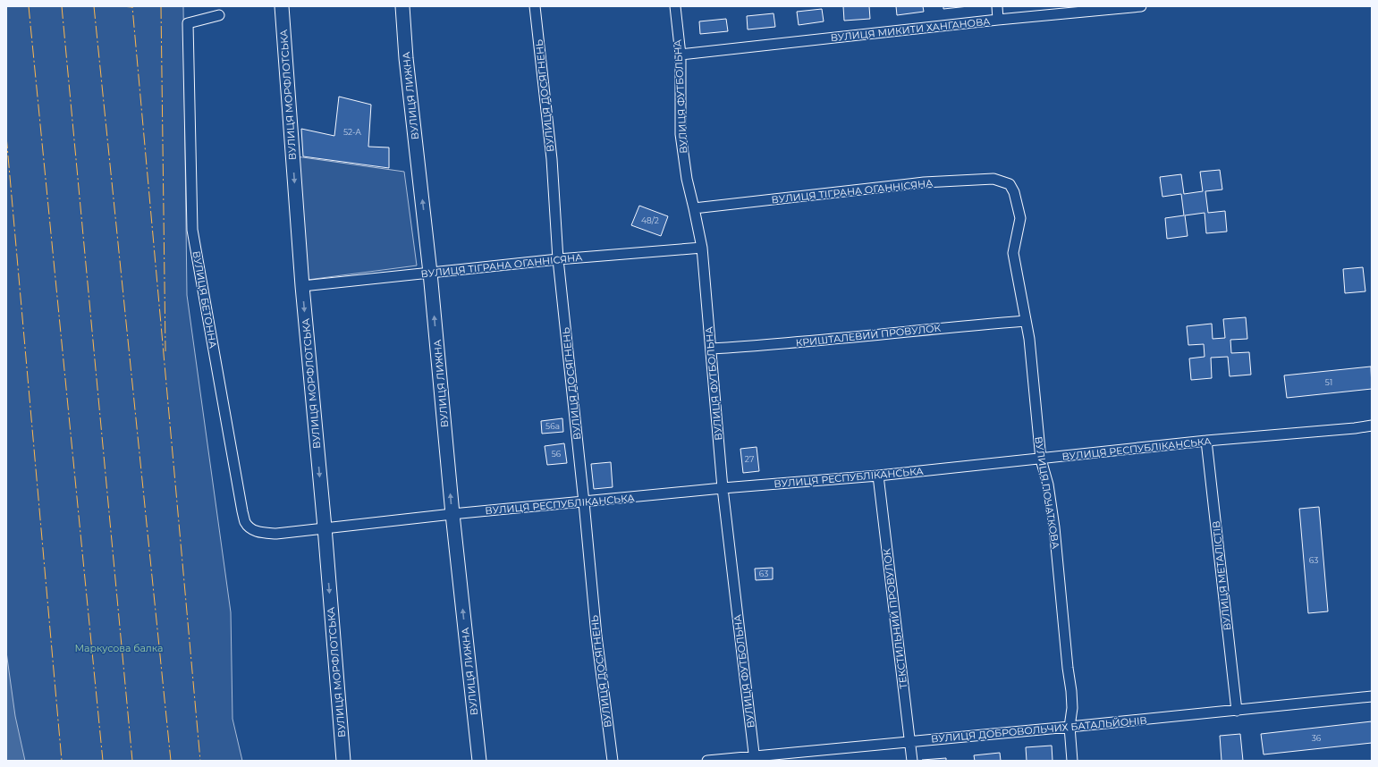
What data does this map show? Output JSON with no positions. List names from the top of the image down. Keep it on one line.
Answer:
{"streets":{"street":["ВУЛИЦЯ МИКИТИ ХАНГАНОВА","ВУЛИЦЯ МОРФЛОТСЬКА","ВУЛИЦЯ ЛИЖНА","ВУЛИЦЯ ДОСЯГНЕНЬ","ВУЛИЦЯ ФУТБОЛЬНА","ВУЛИЦЯ ТІГРАНА ОГАННІСЯНА","ВУЛИЦЯ БЕТОННА","КРИШТАЛЕВИЙ ПРОВУЛОК","ВУЛИЦЯ РЕСПУБЛІКАНСЬКА","ВУЛИЦЯ ПОЧАТКОВА","ВУЛИЦЯ МЕТАЛІСТІВ","ТЕКСТИЛЬНИЙ ПРОВУЛОК","ВУЛИЦЯ ДОБРОВОЛЬЧИХ БАТАЛЬЙОНІВ"]},"crossings":[["ВУЛИЦЯ МИКИТИ ХАНГАНОВА","ВУЛИЦЯ ФУТБОЛЬНА"],["ВУЛИЦЯ МОРФЛОТСЬКА","ВУЛИЦЯ ТІГРАНА ОГАННІСЯНА"],["ВУЛИЦЯ МОРФЛОТСЬКА","ВУЛИЦЯ БЕТОННА"],["ВУЛИЦЯ МОРФЛОТСЬКА","ВУЛИЦЯ РЕСПУБЛІКАНСЬКА"],["ВУЛИЦЯ ЛИЖНА","ВУЛИЦЯ ТІГРАНА ОГАННІСЯНА"],["ВУЛИЦЯ ЛИЖНА","ВУЛИЦЯ РЕСПУБЛІКАНСЬКА"],["ВУЛИЦЯ ДОСЯГНЕНЬ","ВУЛИЦЯ ТІГРАНА ОГАННІСЯНА"],["ВУЛИЦЯ ДОСЯГНЕНЬ","ВУЛИЦЯ РЕСПУБЛІКАНСЬКА"],["ВУЛИЦЯ ФУТБОЛЬНА","ВУЛИЦЯ ТІГРАНА ОГАННІСЯНА"],["ВУЛИЦЯ ФУТБОЛЬНА","КРИШТАЛЕВИЙ ПРОВУЛОК"],["ВУЛИЦЯ ФУТБОЛЬНА","ВУЛИЦЯ РЕСПУБЛІКАНСЬКА"],["ВУЛИЦЯ ФУТБОЛЬНА","ВУЛИЦЯ ДОБРОВОЛЬЧИХ БАТАЛЬЙОНІВ"],["ВУЛИЦЯ ТІГРАНА ОГАННІСЯНА","ВУЛИЦЯ ПОЧАТКОВА"],["ВУЛИЦЯ БЕТОННА","ВУЛИЦЯ РЕСПУБЛІКАНСЬКА"],["КРИШТАЛЕВИЙ ПРОВУЛОК","ВУЛИЦЯ ПОЧАТКОВА"],["ВУЛИЦЯ РЕСПУБЛІКАНСЬКА","ВУЛИЦЯ ПОЧАТКОВА"],["ВУЛИЦЯ РЕСПУБЛІКАНСЬКА","ВУЛИЦЯ МЕТАЛІСТІВ"],["ВУЛИЦЯ РЕСПУБЛІКАНСЬКА","ТЕКСТИЛЬНИЙ ПРОВУЛОК"],["ВУЛИЦЯ ПОЧАТКОВА","ВУЛИЦЯ ДОБРОВОЛЬЧИХ БАТАЛЬЙОНІВ"],["ВУЛИЦЯ МЕТАЛІСТІВ","ВУЛИЦЯ ДОБРОВОЛЬЧИХ БАТАЛЬЙОНІВ"],["ТЕКСТИЛЬНИЙ ПРОВУЛОК","ВУЛИЦЯ ДОБРОВОЛЬЧИХ БАТАЛЬЙОНІВ"]],"one_way":["ВУЛИЦЯ МОРФЛОТСЬКА","ВУЛИЦЯ ЛИЖНА"],"parks":["Маркусова балка"],"house_numbers":["52-А","48/2","51","56а","56","27","63","63","36"]}
